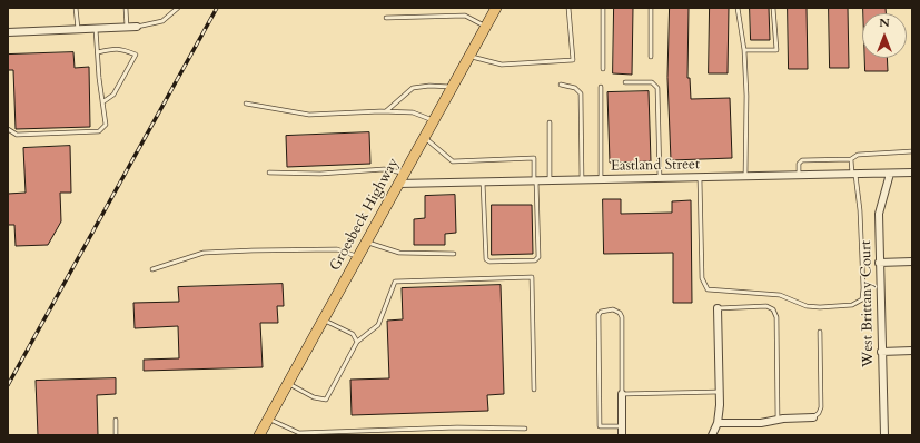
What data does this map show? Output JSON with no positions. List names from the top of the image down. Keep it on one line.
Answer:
{"streets":{"main road":["Groesbeck Highway"],"street":["Eastland Street","West Brittany Court"]},"crossings":[["Eastland Street","Groesbeck Highway"],["Eastland Street","West Brittany Court"]],"north":"top"}
